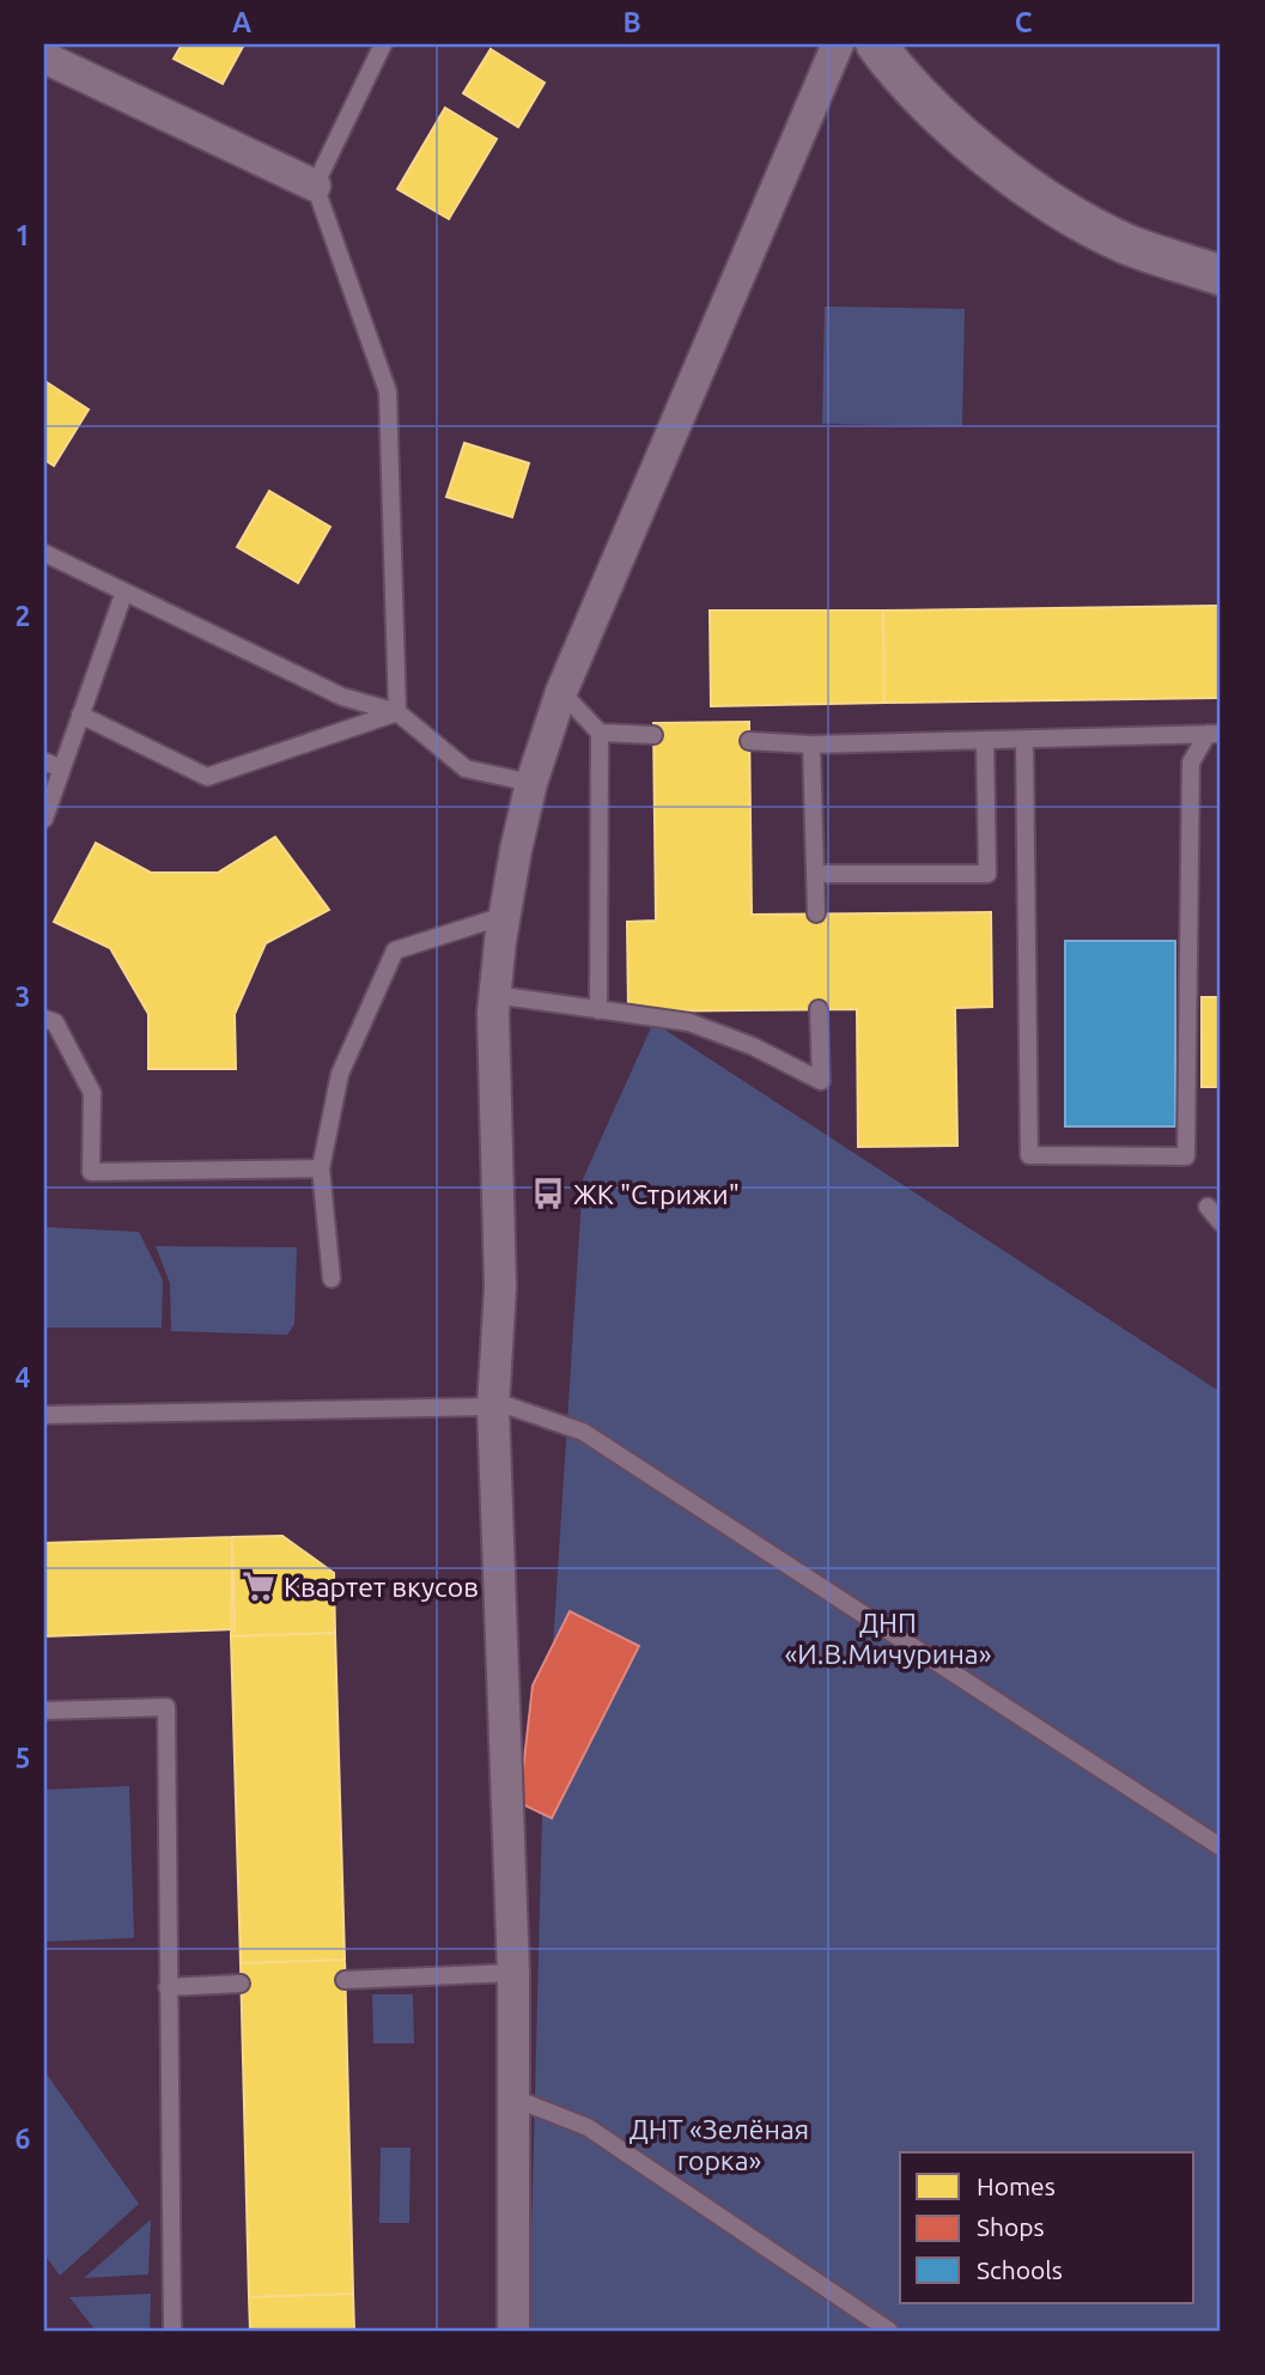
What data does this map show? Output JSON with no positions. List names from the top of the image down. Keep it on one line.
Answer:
{"parks":["ДНП «И.В.Мичурина»","ДНТ «Зелёная горка»"],"places":{"bus stop":["ЖК \"Стрижи\""],"supermarket":["Квартет вкусов"]},"legend":["Homes","Shops","Schools"],"grid":{"columns":["A","B","C"],"rows":["1","2","3","4","5","6"]}}
